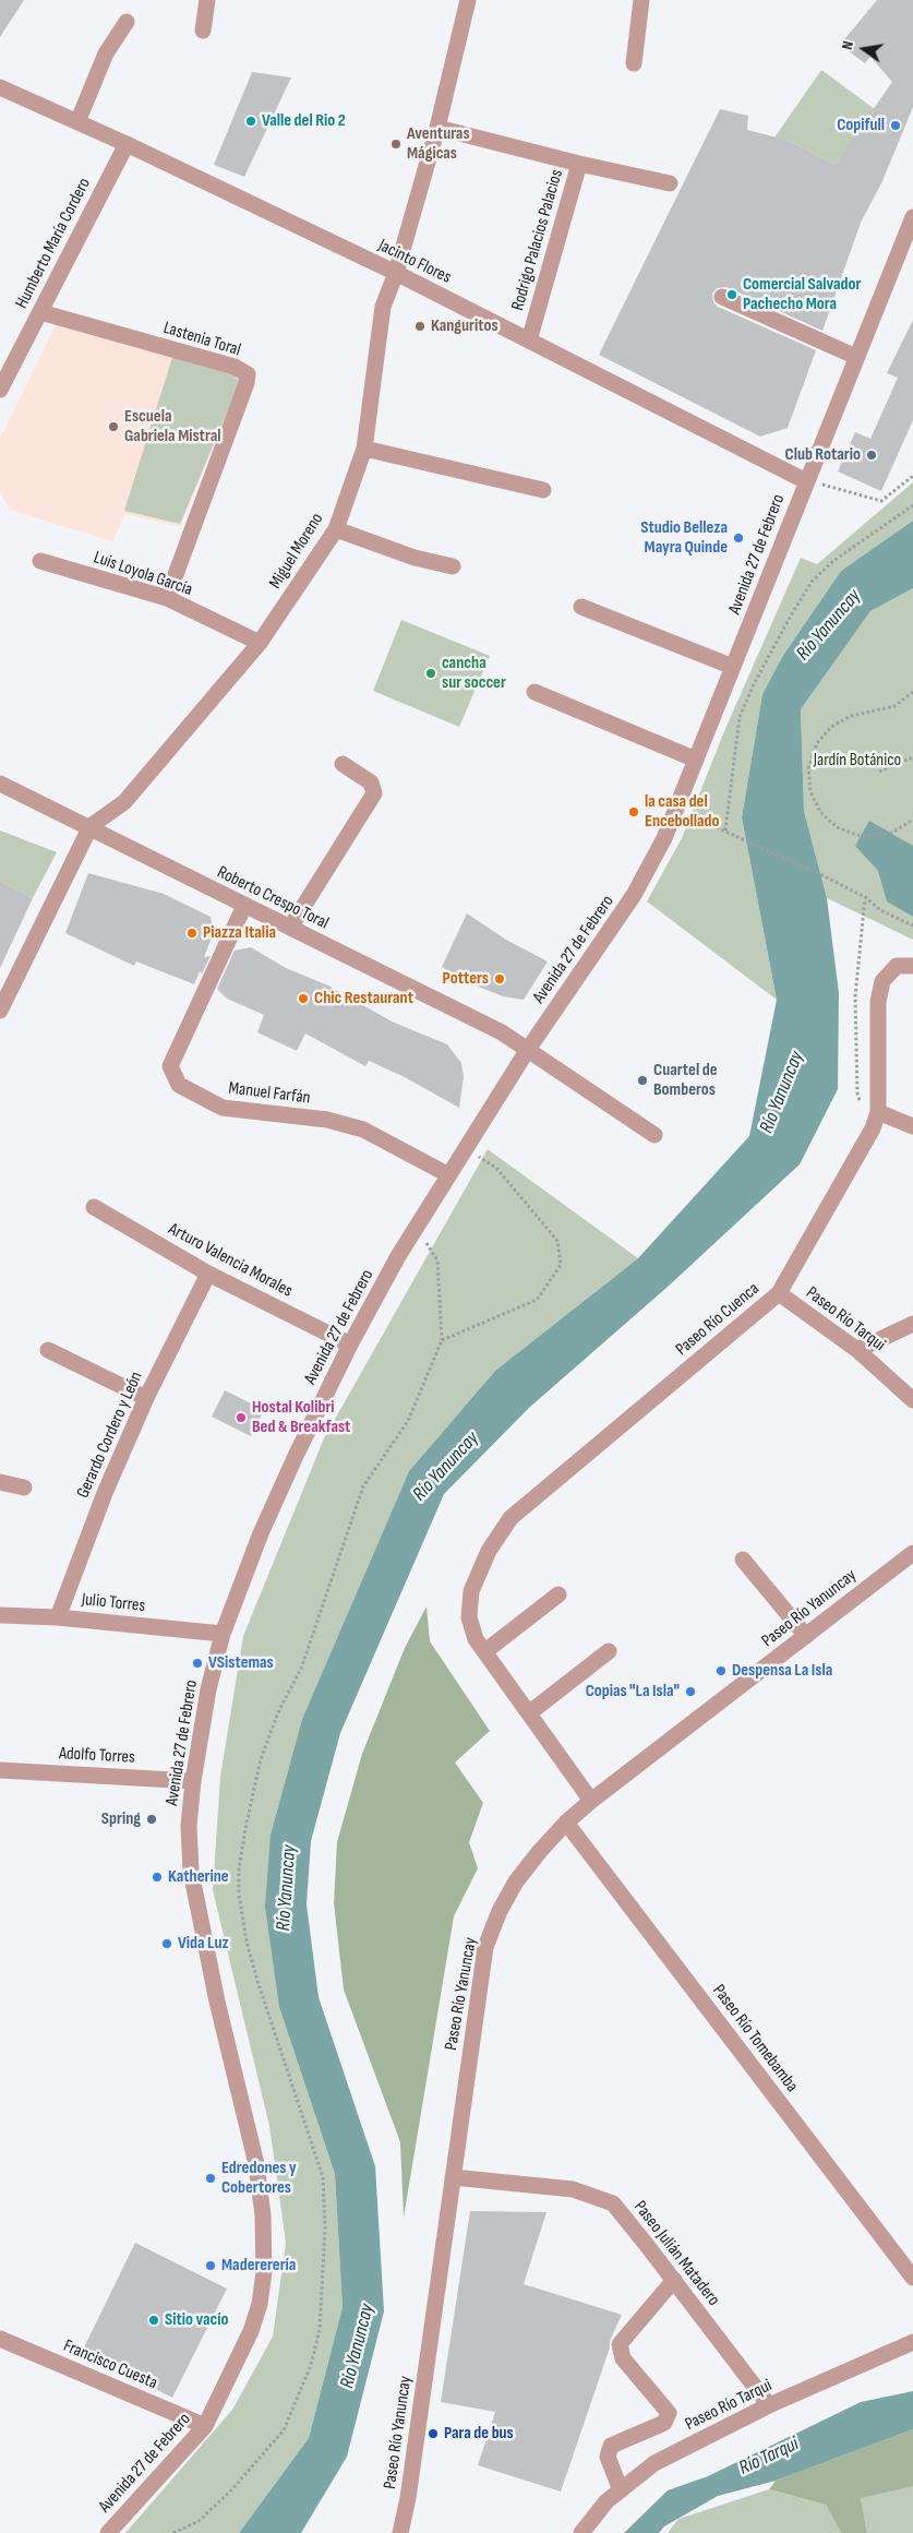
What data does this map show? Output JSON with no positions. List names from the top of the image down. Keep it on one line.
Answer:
{"streets":{"street":["Rodrigo Palacios Palacios","Humberto María Cordero","Jacinto Flores","Lastenia Toral","Miguel Moreno","Avenida 27 de Febrero","Luis Loyola García","Roberto Crespo Toral","Manuel Farfán","Arturo Valencia Morales","Paseo Río Cuenca","Paseo Río Tarqui","Gerardo Cordero y León","Julio Torres","Paseo Río Yanuncay","Adolfo Torres","Paseo Río Tomebamba","Paseo Julián Matadero","Francisco Cuesta"]},"crossings":[["Rodrigo Palacios Palacios","Jacinto Flores"],["Rodrigo Palacios Palacios","Miguel Moreno"],["Humberto María Cordero","Jacinto Flores"],["Humberto María Cordero","Lastenia Toral"],["Jacinto Flores","Miguel Moreno"],["Jacinto Flores","Avenida 27 de Febrero"],["Lastenia Toral","Luis Loyola García"],["Miguel Moreno","Luis Loyola García"],["Miguel Moreno","Roberto Crespo Toral"],["Avenida 27 de Febrero","Roberto Crespo Toral"],["Avenida 27 de Febrero","Manuel Farfán"],["Avenida 27 de Febrero","Arturo Valencia Morales"],["Avenida 27 de Febrero","Julio Torres"],["Avenida 27 de Febrero","Adolfo Torres"],["Avenida 27 de Febrero","Francisco Cuesta"],["Roberto Crespo Toral","Manuel Farfán"],["Arturo Valencia Morales","Gerardo Cordero y León"],["Paseo Río Cuenca","Paseo Río Tarqui"],["Paseo Río Tarqui","Paseo Julián Matadero"],["Gerardo Cordero y León","Julio Torres"],["Paseo Río Yanuncay","Paseo Río Tomebamba"],["Paseo Río Yanuncay","Paseo Julián Matadero"]],"water":["Río Yanuncay","Río Tarqui"],"parks":["Jardín Botánico"],"places":["Valle del Rio 2","Copifull","Aventuras Mágicas","Comercial Salvador Pachecho Mora","Kanguritos","Escuela Gabriela Mistral","Club Rotario","Studio Belleza Mayra Quinde","cancha sur soccer","la casa del Encebollado","Piazza Italia","Potters","Chic Restaurant","Cuartel de Bomberos","Hostal Kolibri Bed & Breakfast","VSistemas","Despensa La Isla","Copias \"La Isla\"","Spring","Katherine","Vida Luz","Edredones y Cobertores","Madererería","Sitio vacío","Para de bus"],"north":"left"}
